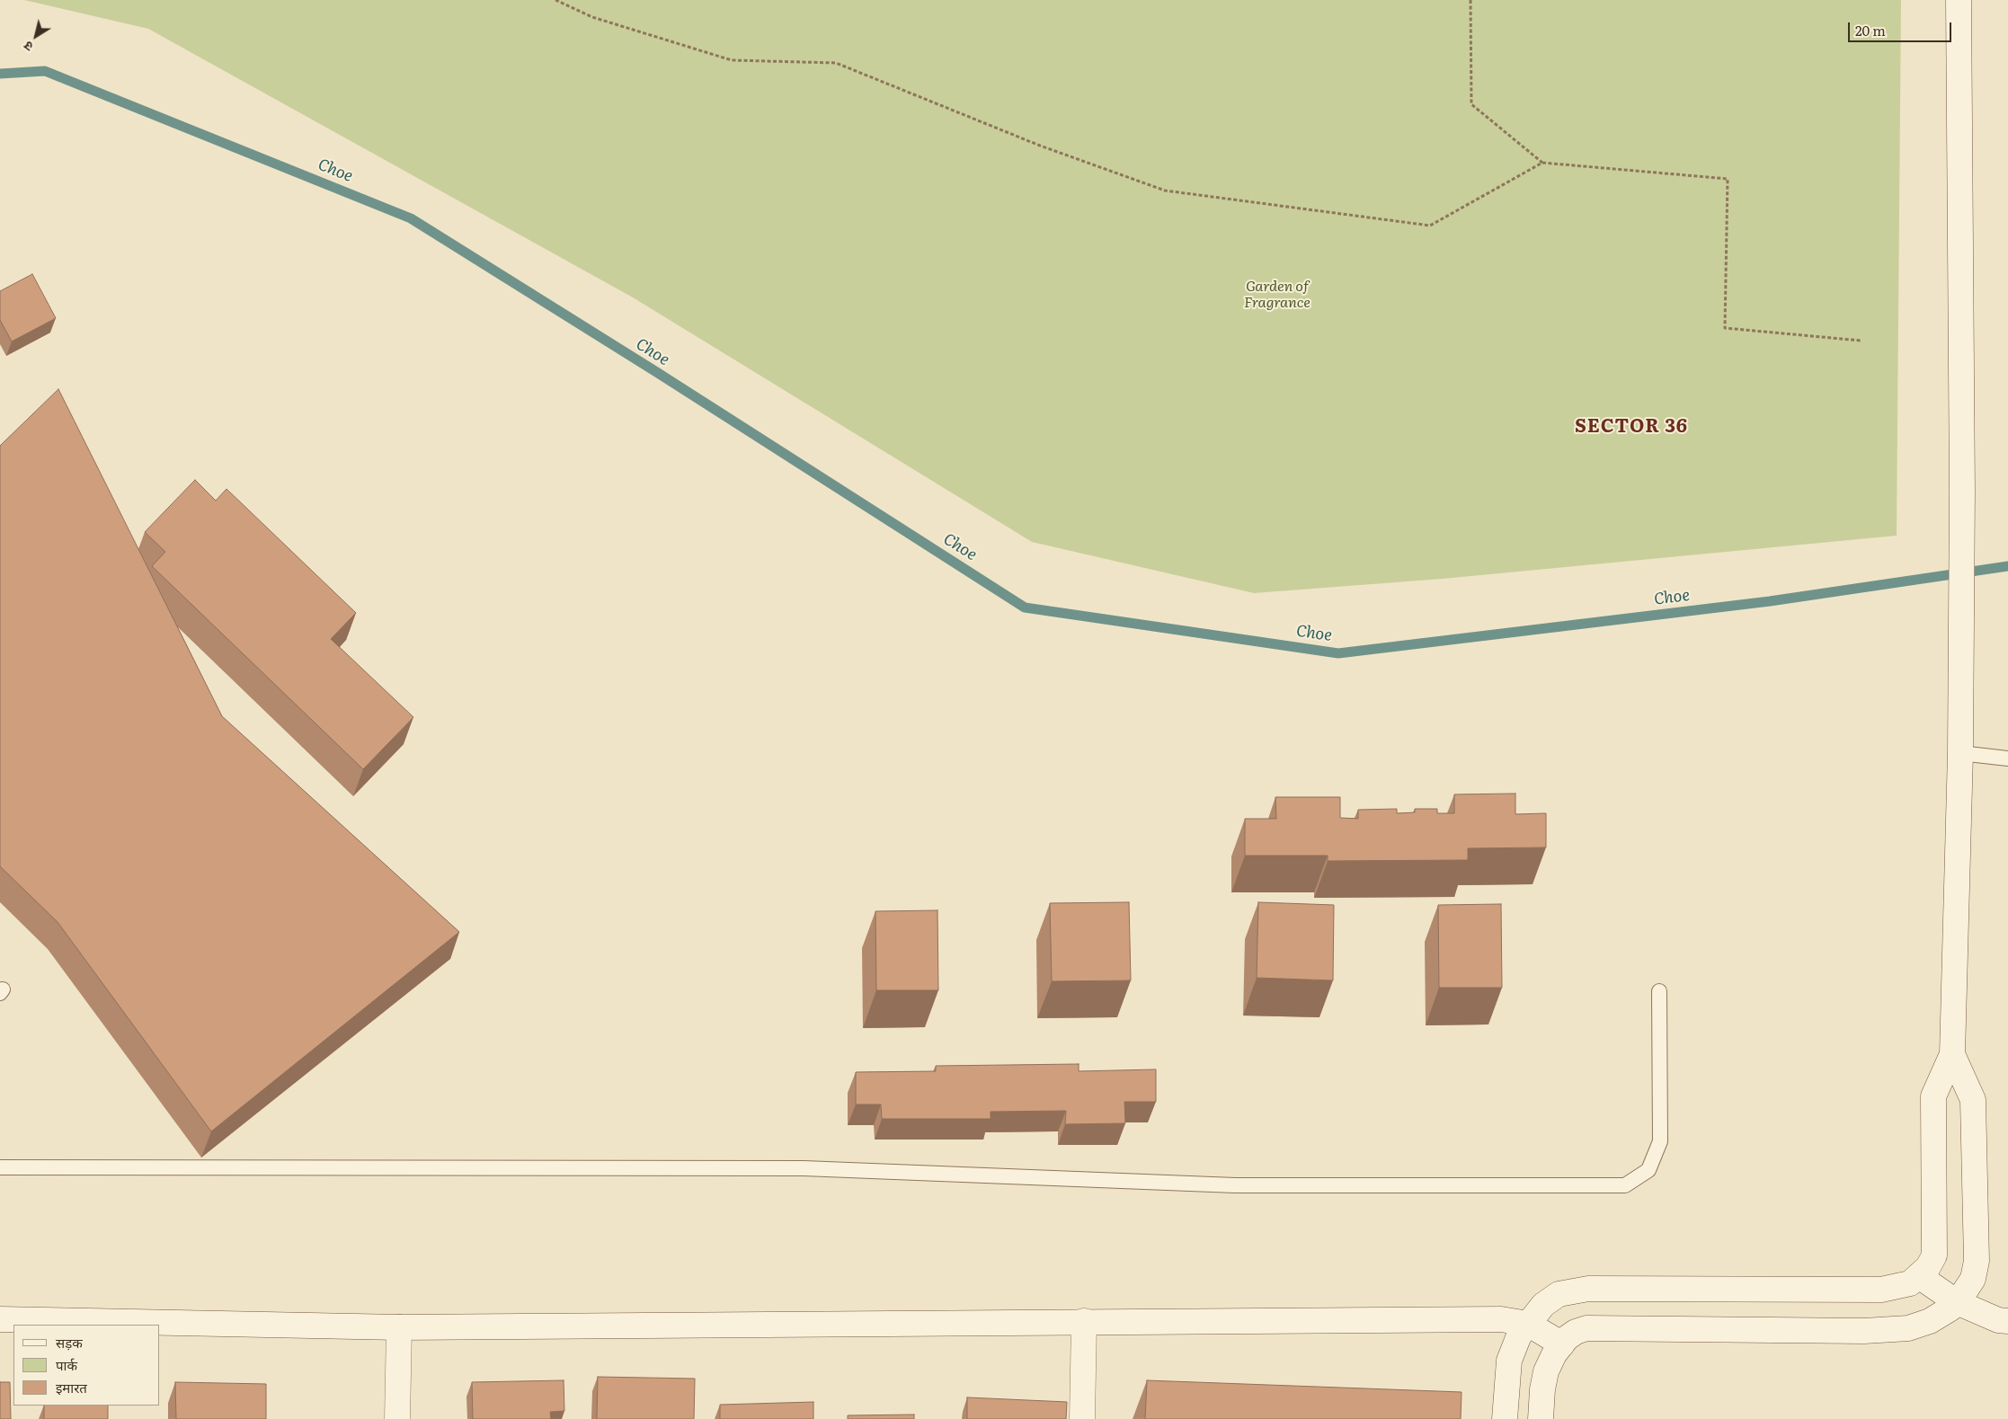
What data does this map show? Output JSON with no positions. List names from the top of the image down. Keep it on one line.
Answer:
{"districts":["SECTOR 36"],"water":["Choe"],"parks":["Garden of Fragrance"],"legend":["सड़क","पार्क","इमारत"],"scale_bar":"20 m","north":"bottom left"}
